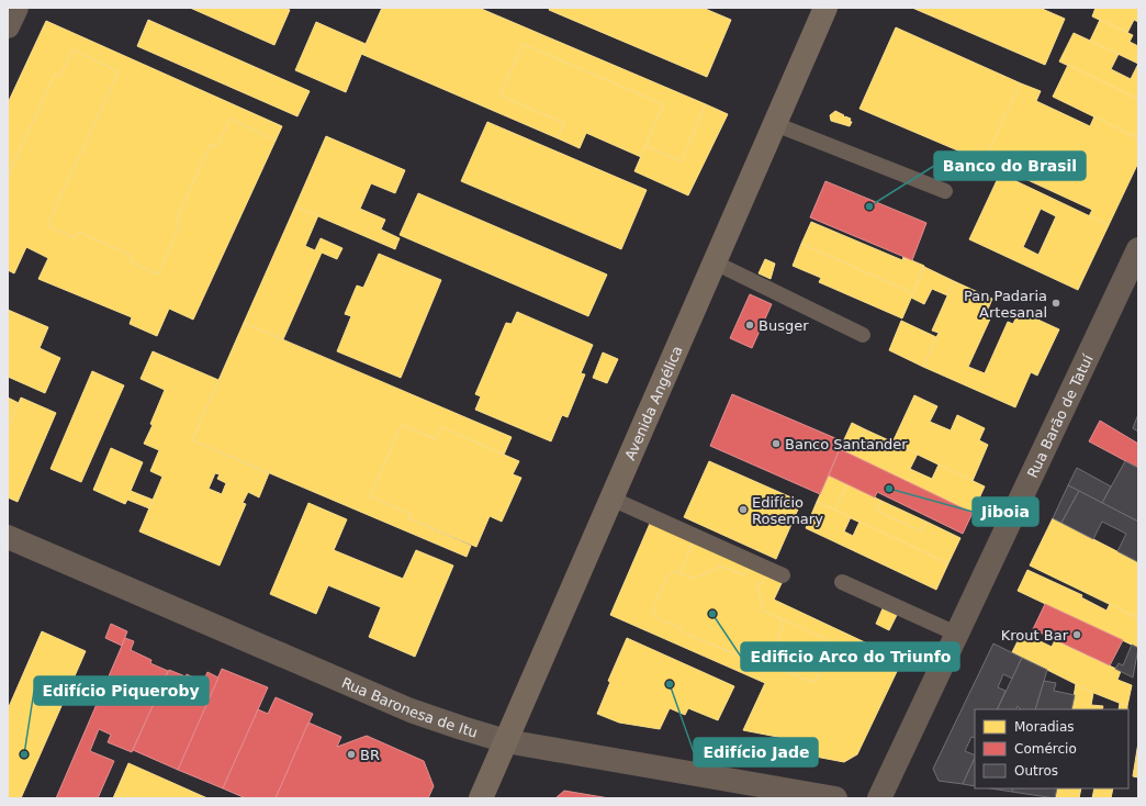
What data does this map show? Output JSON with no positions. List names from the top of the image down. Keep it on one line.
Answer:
{"streets":{"main road":["Avenida Angélica"],"street":["Rua Barão de Tatuí","Rua Baronesa de Itu"]},"crossings":[["Avenida Angélica","Rua Baronesa de Itu"]],"places":["Banco do Brasil","Pan Padaria Artesanal","Busger","Banco Santander","Jiboia","Edifício Rosemary","Edificio Arco do Triunfo","Krout Bar","Edifício Jade","Edifício Piqueroby","BR"],"legend":["Moradias","Comércio","Outros"]}
